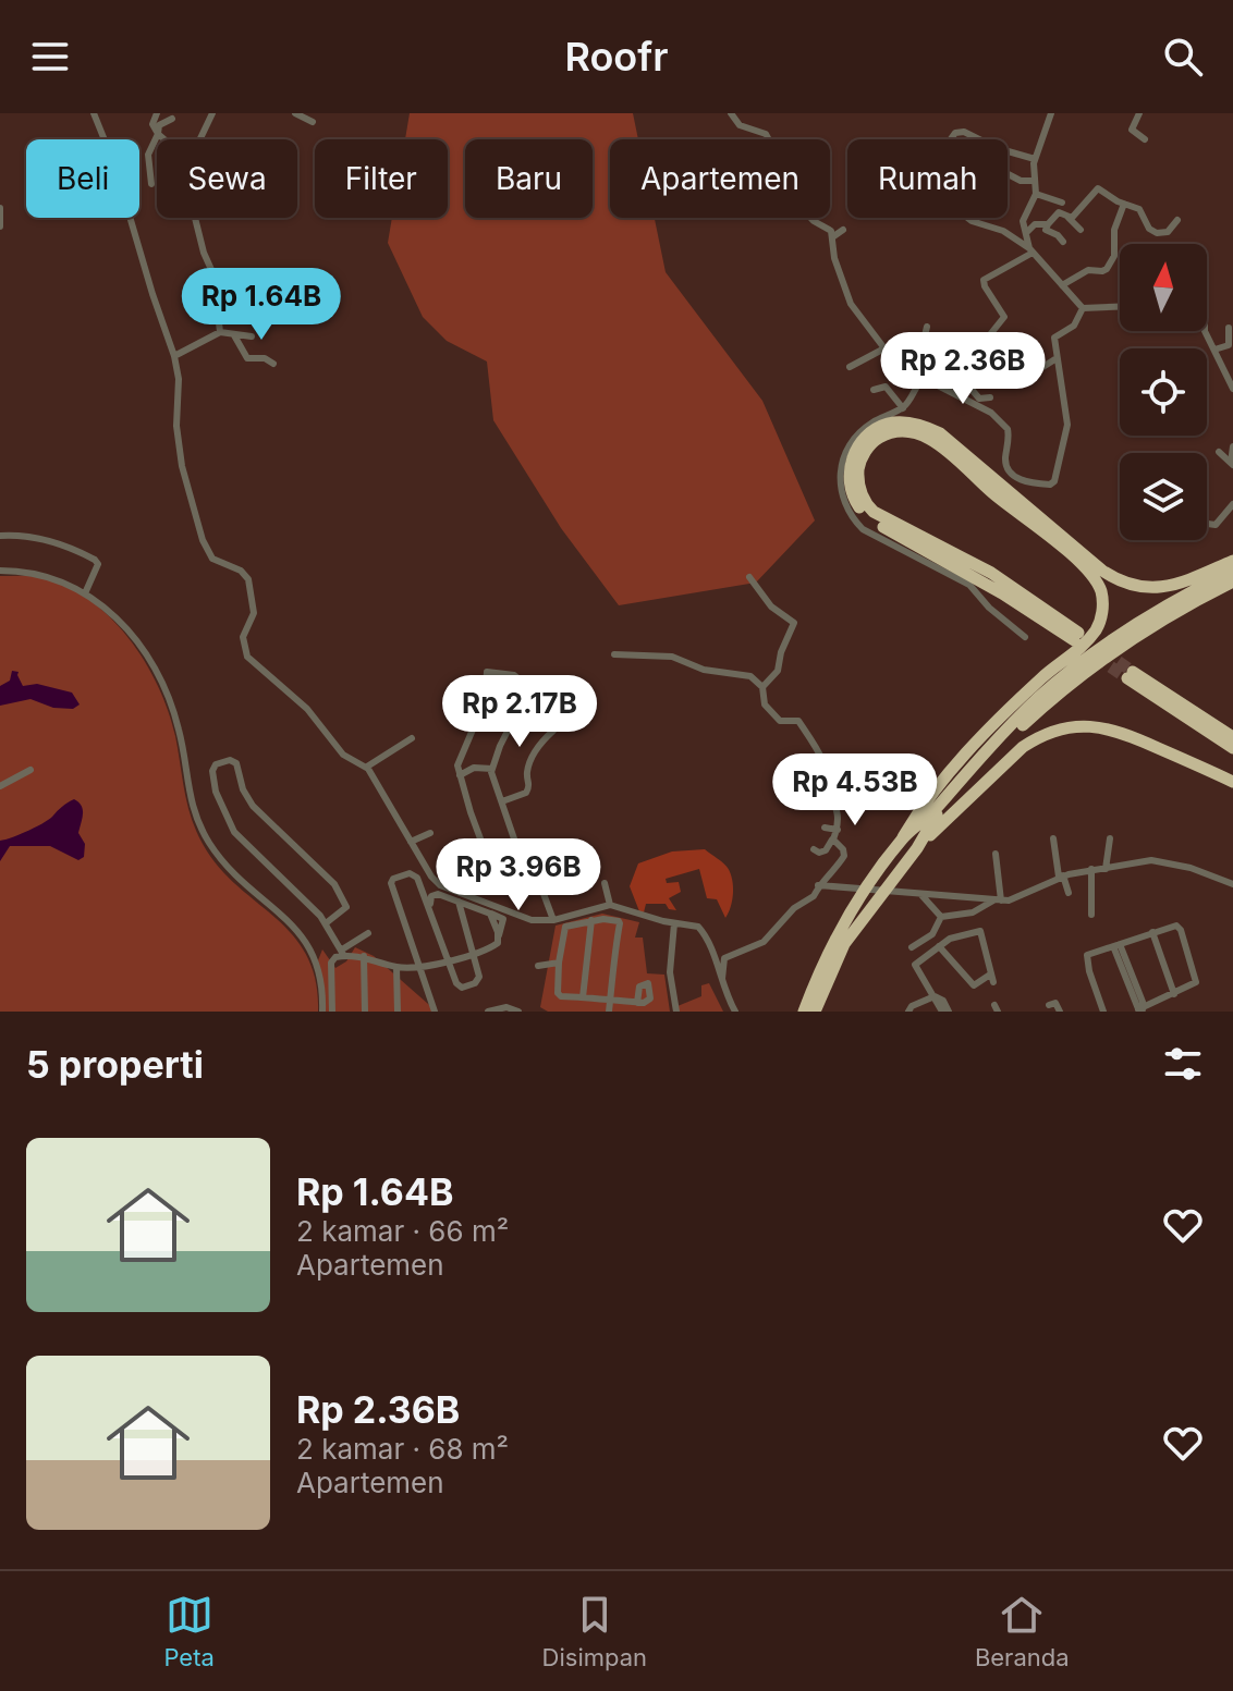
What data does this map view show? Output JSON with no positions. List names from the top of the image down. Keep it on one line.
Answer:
{"north":"top","page":{"header":"Roofr","chip":["Beli","Sewa","Filter","Baru","Apartemen","Rumah"],"price":["Rp 1.64B","Rp 2.36B","Rp 2.17B","Rp 4.53B","Rp 3.96B"],"heading":"5 properti","list":[{"name":"Rp 1.64B","note":"2 kamar · 66 m² · Apartemen"},{"name":"Rp 2.36B","note":"2 kamar · 68 m² · Apartemen"}],"tabs":["Peta","Disimpan","Beranda"]}}
